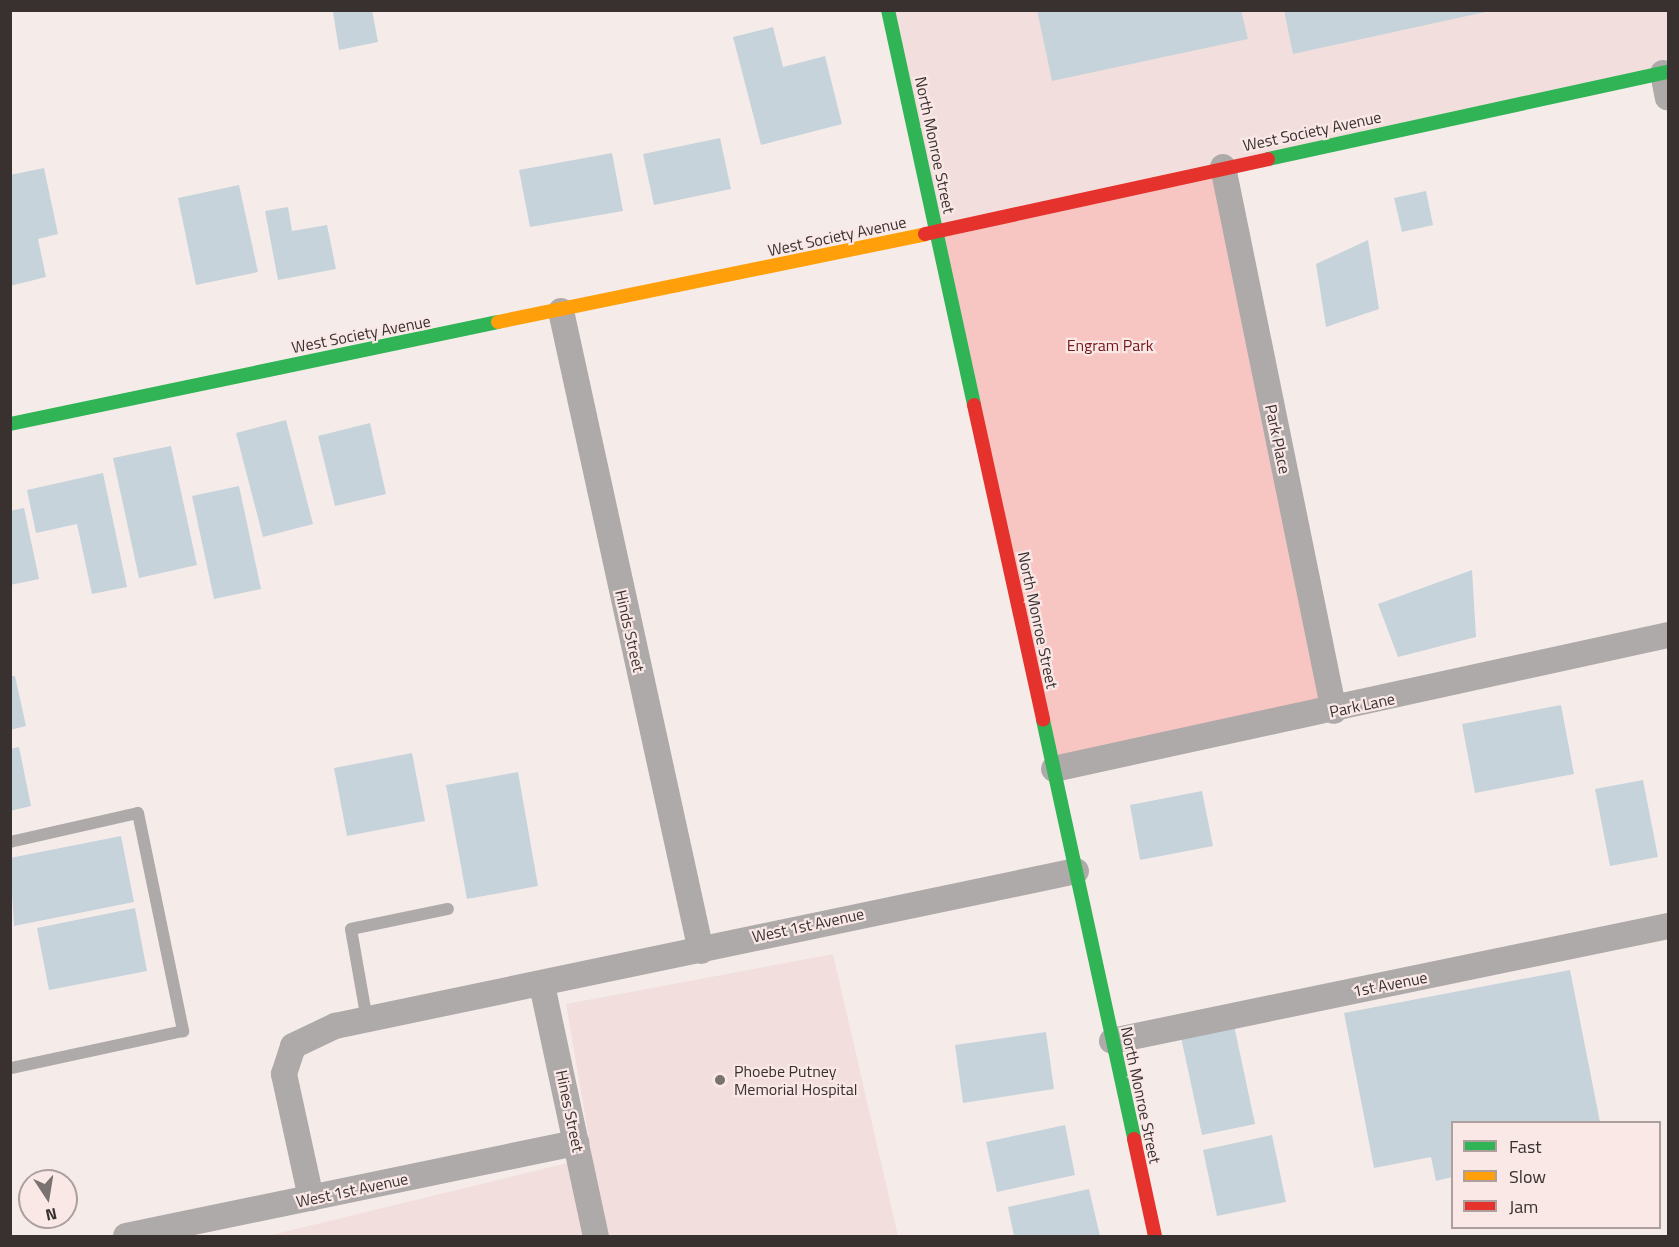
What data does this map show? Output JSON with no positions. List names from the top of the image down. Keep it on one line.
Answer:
{"streets":{"street":["West Society Avenue","North Monroe Street","Park Place","Hinds Street","Park Lane","West 1st Avenue","1st Avenue","Hines Street"]},"crossings":[["West Society Avenue","North Monroe Street"],["West Society Avenue","Park Place"],["West Society Avenue","Hinds Street"],["North Monroe Street","Park Lane"],["North Monroe Street","West 1st Avenue"],["North Monroe Street","1st Avenue"],["Park Place","Park Lane"],["Hinds Street","West 1st Avenue"],["West 1st Avenue","Hines Street"]],"parks":["Engram Park"],"places":["Phoebe Putney Memorial Hospital"],"legend":["Fast","Slow","Jam"],"north":"bottom"}
